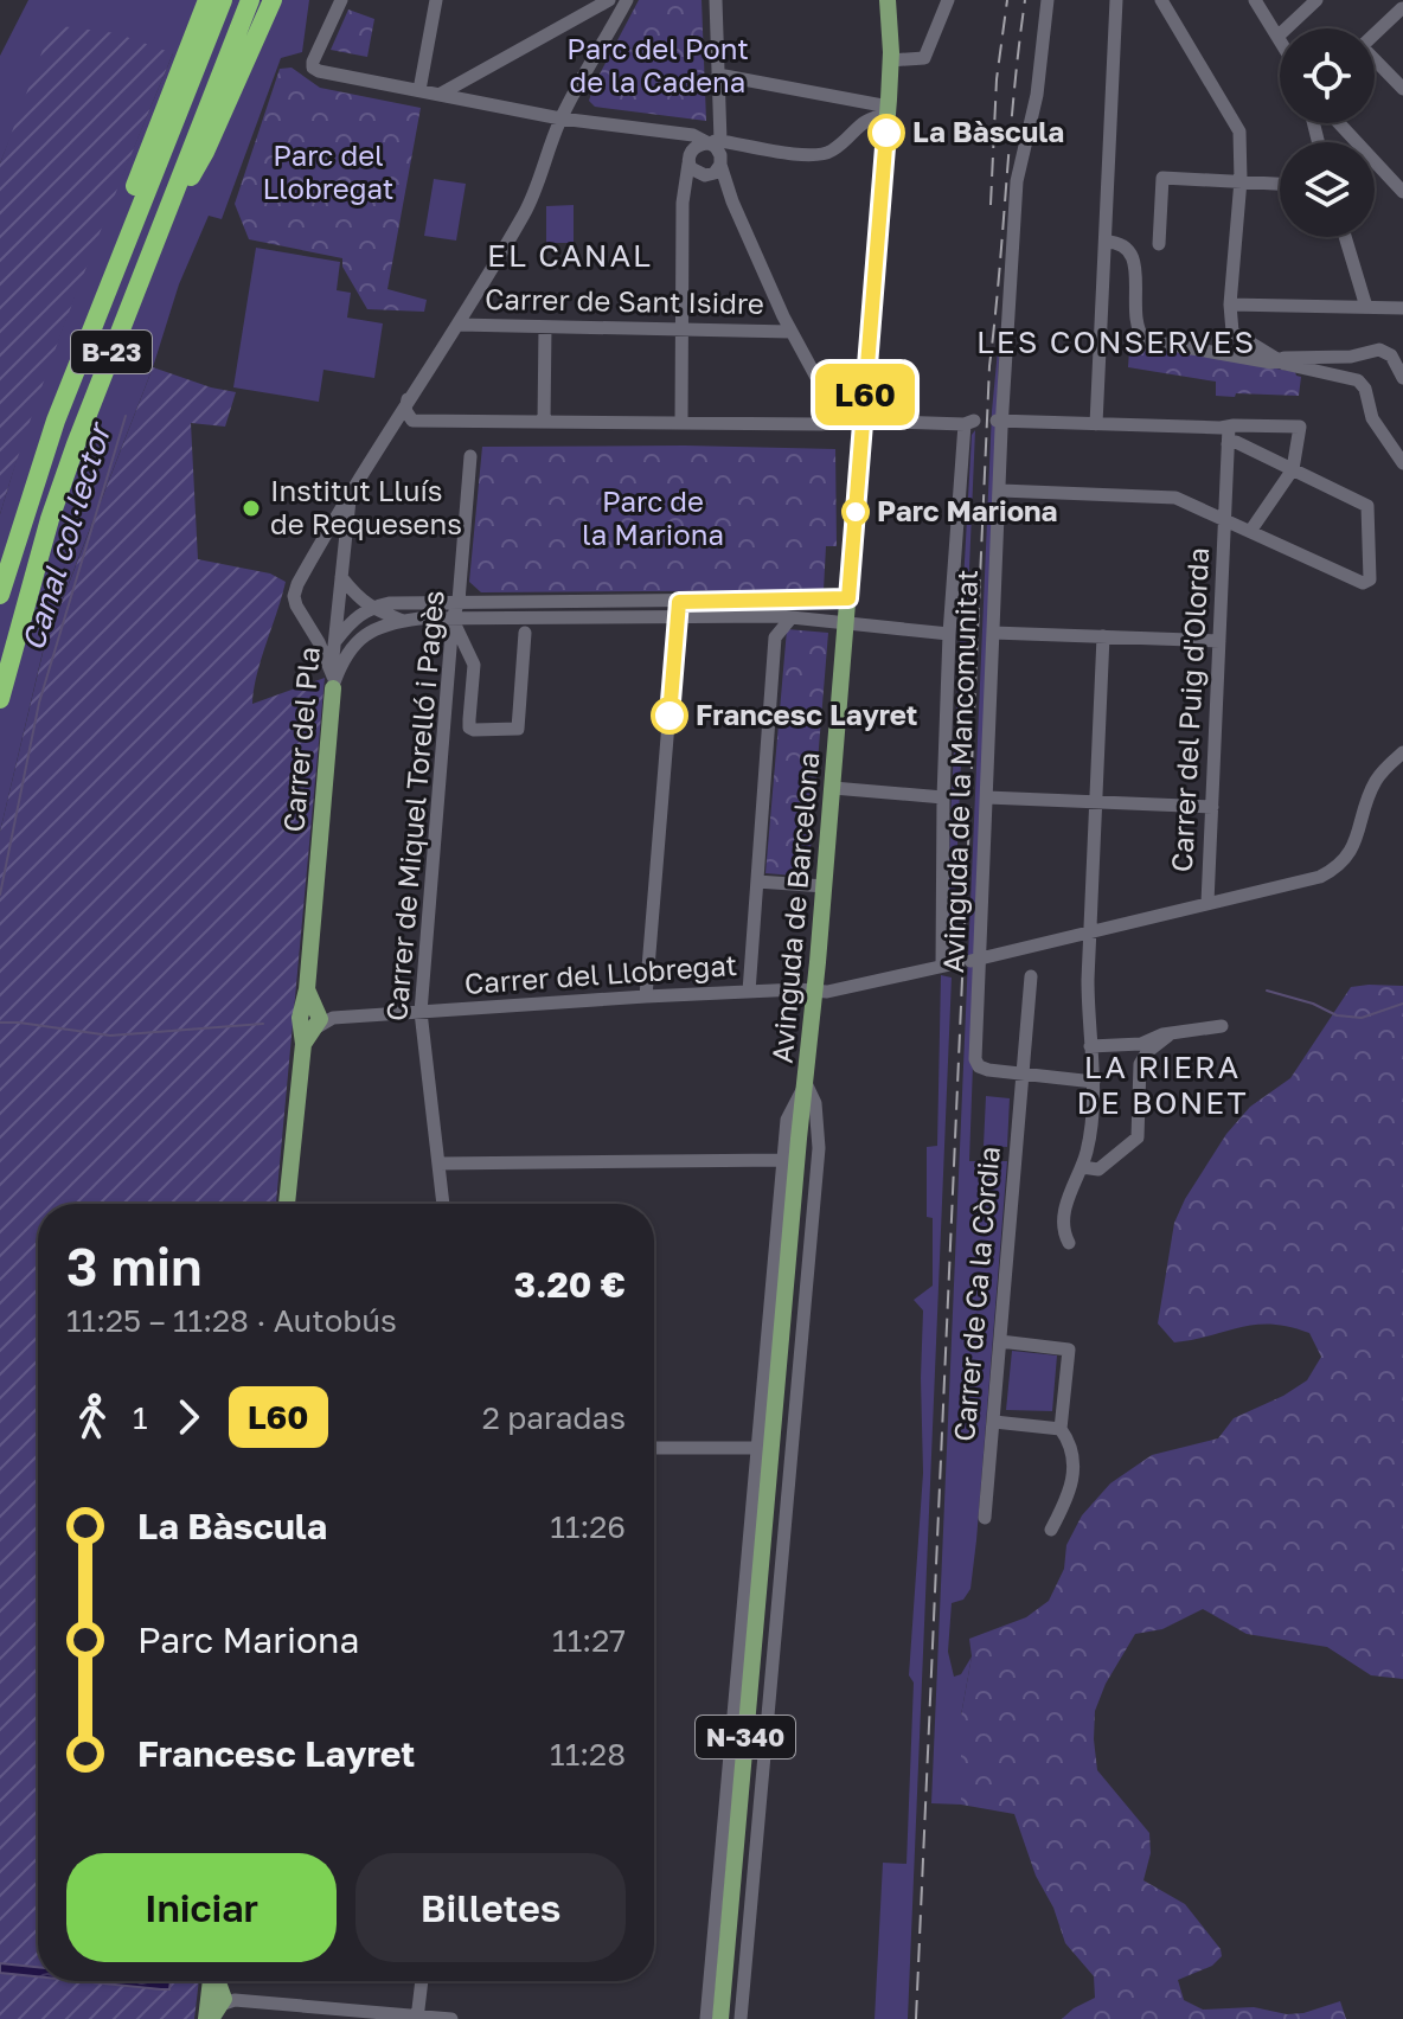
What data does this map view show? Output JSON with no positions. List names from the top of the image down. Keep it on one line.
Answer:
{"streets":{"highway":["B-23"],"main road":["Carrer del Pla","Avinguda de Barcelona","N-340"],"street":["Carrer de Sant Isidre","Carrer del Puig d'Olorda","Avinguda de la Mancomunitat","Carrer de Miquel Torelló i Pagès","Carrer del Llobregat","Carrer de Ca la Còrdia"]},"crossings":[["Carrer del Pla","Carrer del Llobregat"],["Avinguda de la Mancomunitat","Carrer de Ca la Còrdia"],["Carrer de Miquel Torelló i Pagès","Carrer del Llobregat"],["Avinguda de Barcelona","Carrer del Llobregat"]],"districts":["EL CANAL","LES CONSERVES","LA RIERA DE BONET"],"water":["Canal col·lector"],"parks":["Parc del Pont de la Cadena","Parc del Llobregat","Parc de la Mariona"],"places":["La Bàscula","Institut Lluís de Requesens","Parc Mariona","Francesc Layret"],"lines":["bus line L60"],"page":{"on_map":"L60","heading":["3 min","11:25 – 11:28 · Autobús","3.20 €"],"legs":["1","L60","2 paradas"],"list":[{"name":"La Bàscula","value":"11:26"},{"name":"Parc Mariona","value":"11:27"},{"name":"Francesc Layret","value":"11:28"}],"buttons":["Iniciar","Billetes"]}}
